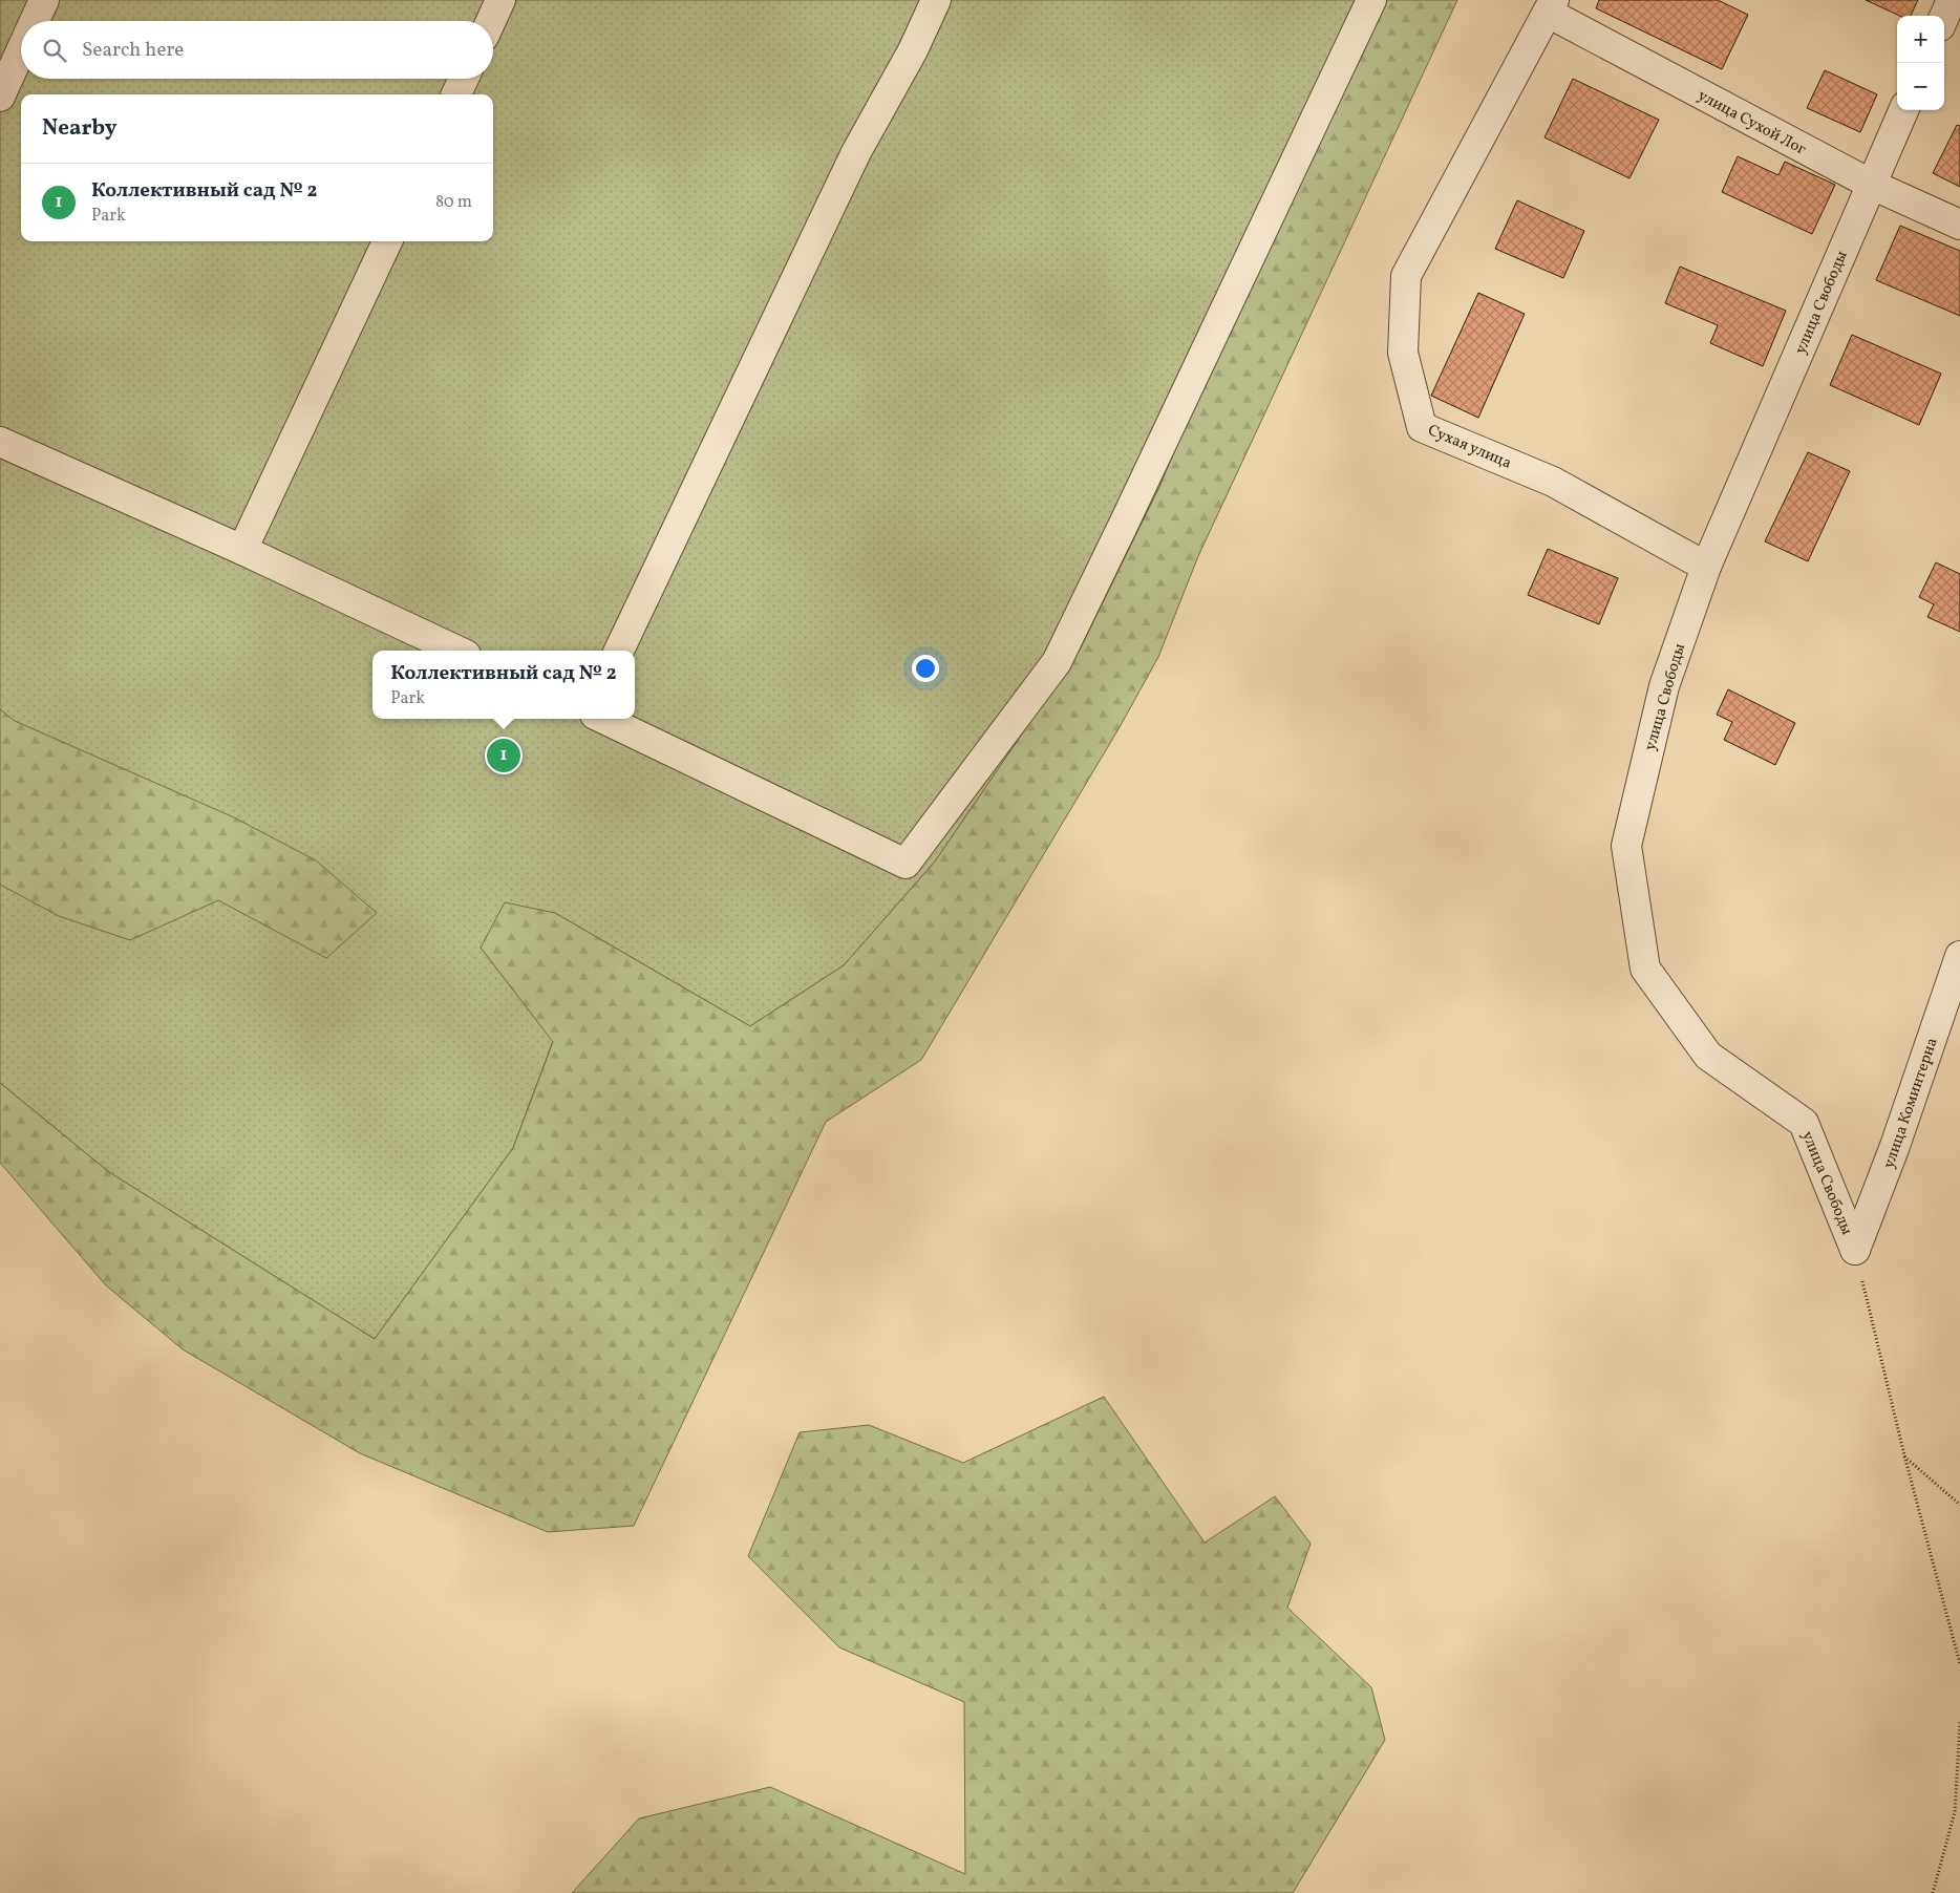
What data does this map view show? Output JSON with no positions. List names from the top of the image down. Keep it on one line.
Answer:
{"streets":{"street":["улица Сухой Лог","улица Свободы","Сухая улица","улица Коминтерна"]},"crossings":[["улица Сухой Лог","улица Свободы"],["улица Сухой Лог","Сухая улица"],["улица Свободы","Сухая улица"],["улица Свободы","улица Коминтерна"]],"page":{"map_buttons":["+","−"],"search":"Search here","heading":"Nearby","list":[{"mark":"1","name":"Коллективный сад № 2","note":"Park","value":"80 m"}],"popup":["Коллективный сад № 2","Park"],"pins":"1"}}
